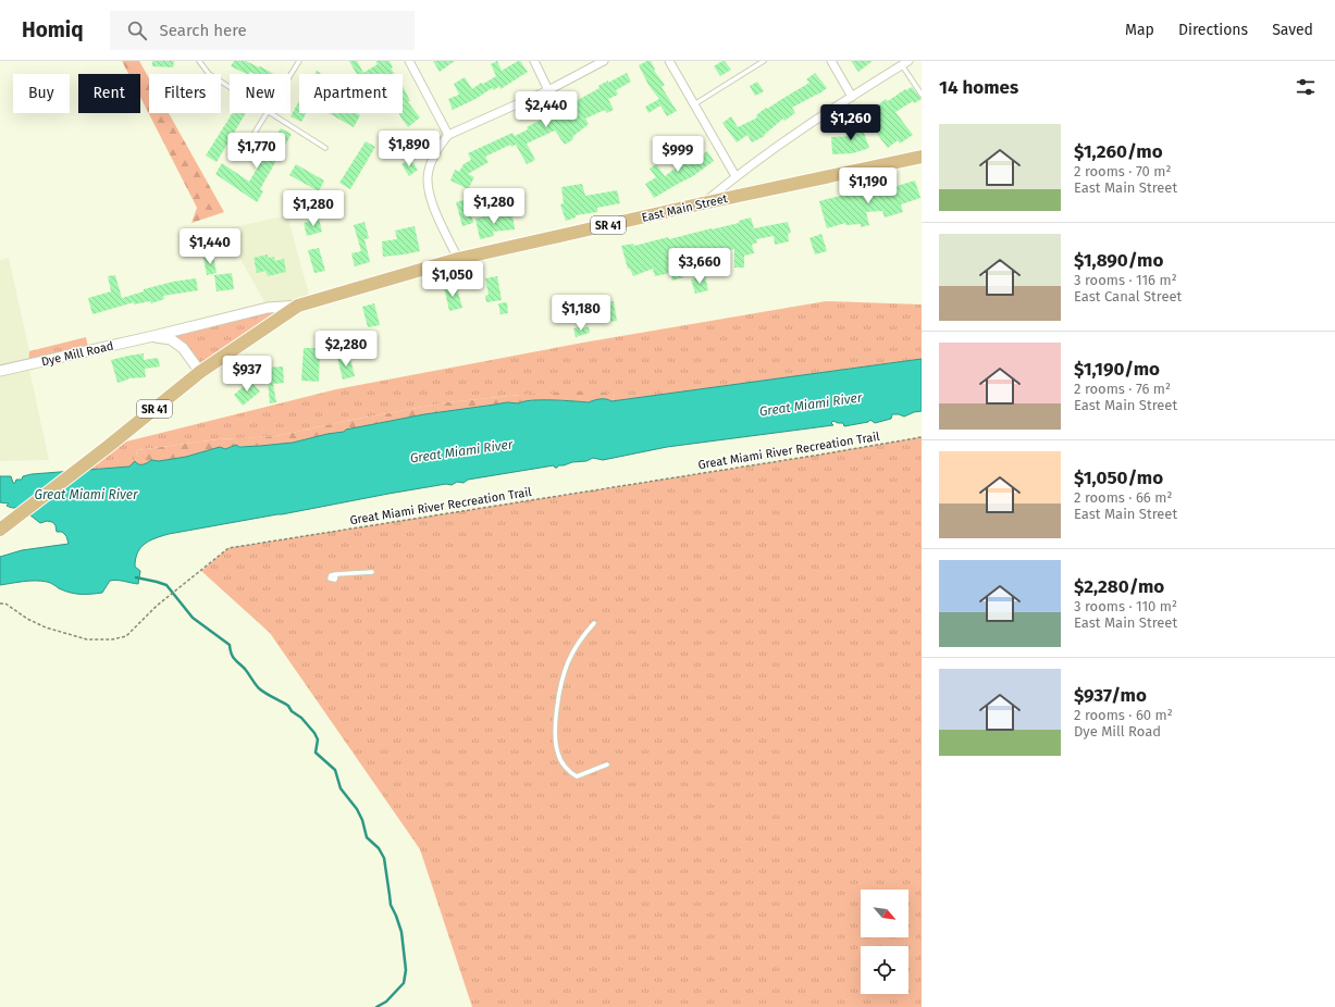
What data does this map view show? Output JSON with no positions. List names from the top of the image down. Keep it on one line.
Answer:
{"streets":{"main road":["East Main Street","SR 41"],"street":["Dye Mill Road"],"path":["Great Miami River Recreation Trail"]},"crossings":[["East Main Street","SR 41"],["East Main Street","Dye Mill Road"],["SR 41","Dye Mill Road"]],"water":["Great Miami River"],"north":"bottom right","page":{"header":"Homiq","search":"Search here","nav":["Map","Directions","Saved"],"heading":"14 homes","chip":["Buy","Rent","Filters","New","Apartment"],"price":["$2,440","$1,260","$1,890","$1,770","$999","$1,190","$1,280","$1,280","$1,440","$3,660","$1,050","$1,180","$2,280","$937"],"list":[{"name":"$1,260/mo","note":"2 rooms · 70 m² · East Main Street"},{"name":"$1,890/mo","note":"3 rooms · 116 m² · East Canal Street"},{"name":"$1,190/mo","note":"2 rooms · 76 m² · East Main Street"},{"name":"$1,050/mo","note":"2 rooms · 66 m² · East Main Street"},{"name":"$2,280/mo","note":"3 rooms · 110 m² · East Main Street"},{"name":"$937/mo","note":"2 rooms · 60 m² · Dye Mill Road"}]}}
